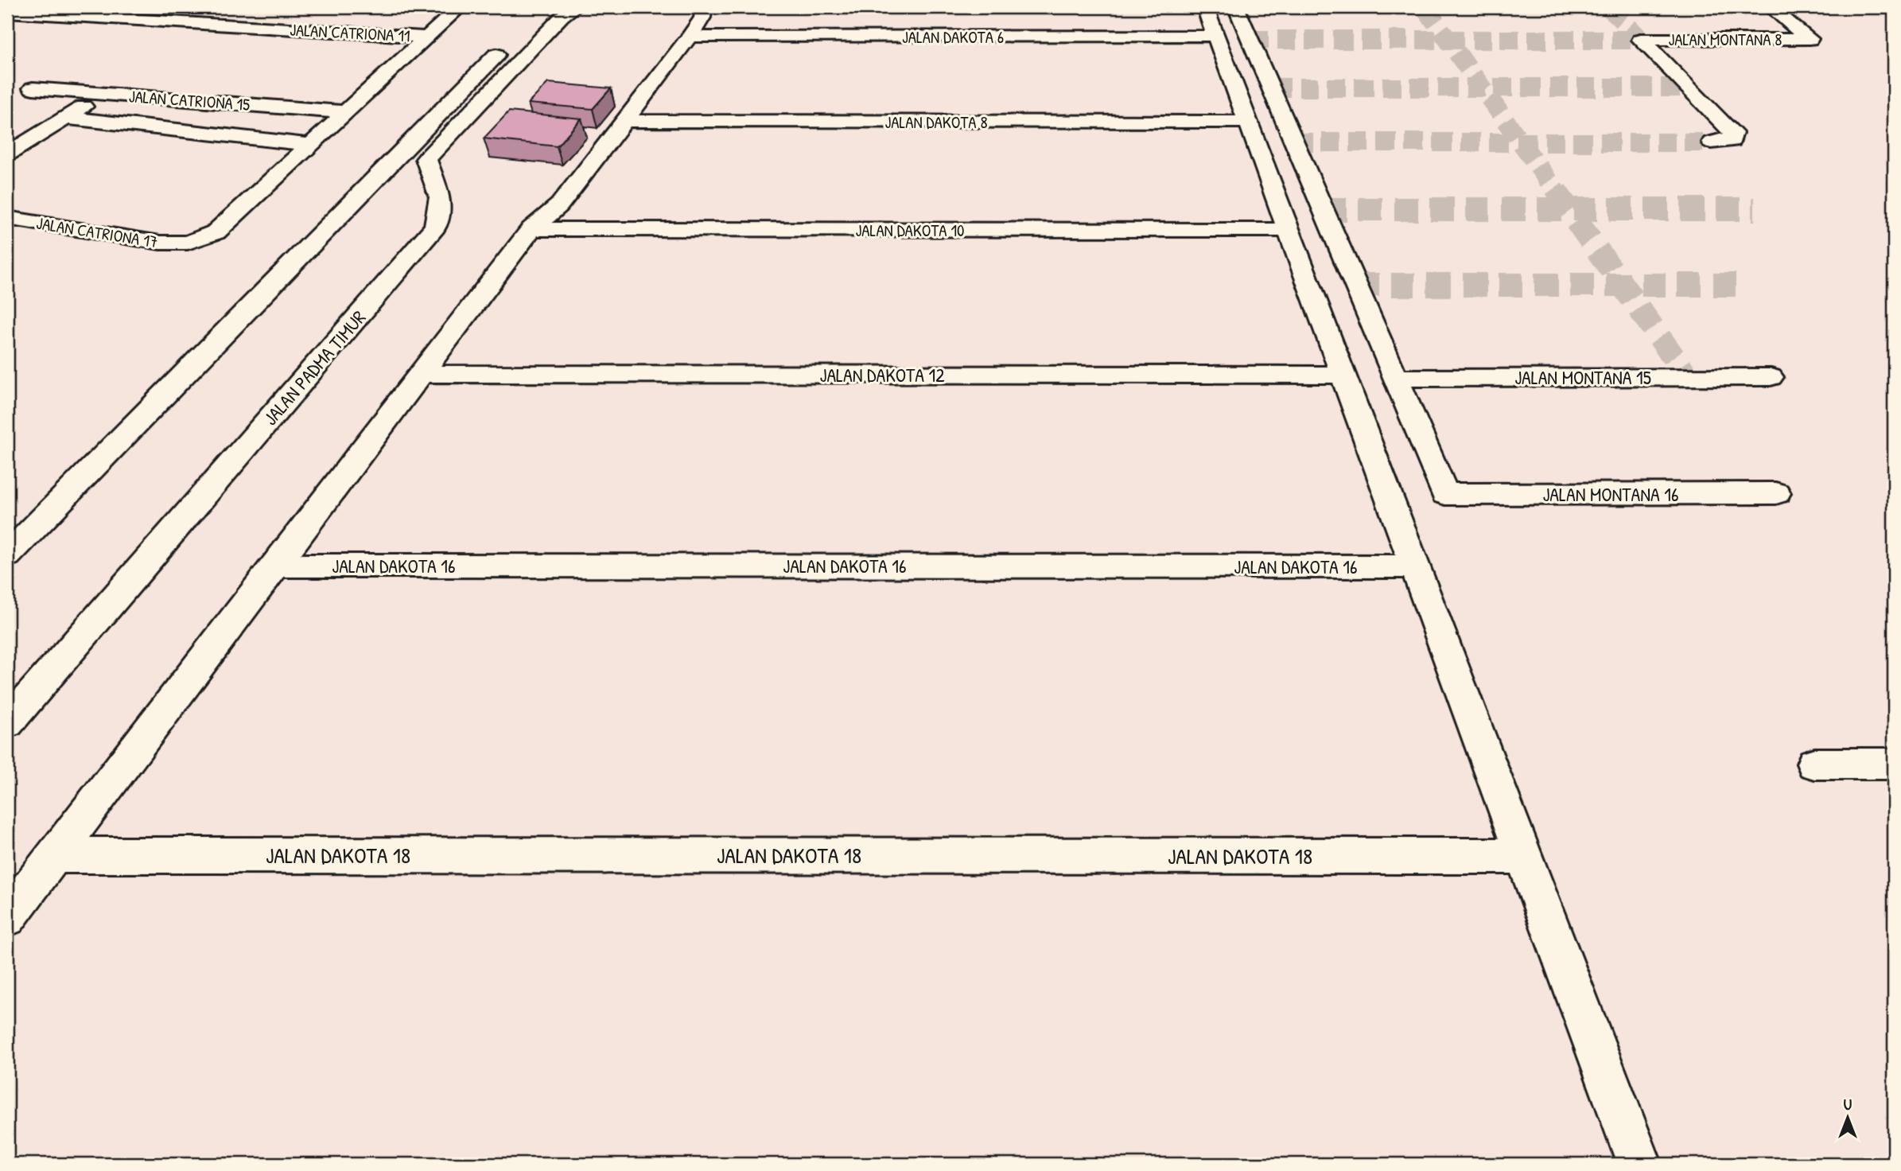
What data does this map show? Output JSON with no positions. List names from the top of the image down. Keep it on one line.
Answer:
{"streets":{"street":["JALAN CATRIONA 11","JALAN DAKOTA 6","JALAN MONTANA 8","JALAN CATRIONA 15","JALAN DAKOTA 8","JALAN DAKOTA 10","JALAN CATRIONA 17","JALAN PADMA TIMUR","JALAN DAKOTA 12","JALAN MONTANA 15","JALAN MONTANA 16","JALAN DAKOTA 16","JALAN DAKOTA 18"]},"crossings":[["JALAN CATRIONA 15","JALAN CATRIONA 17"],["JALAN MONTANA 15","JALAN MONTANA 16"]],"north":"top"}
